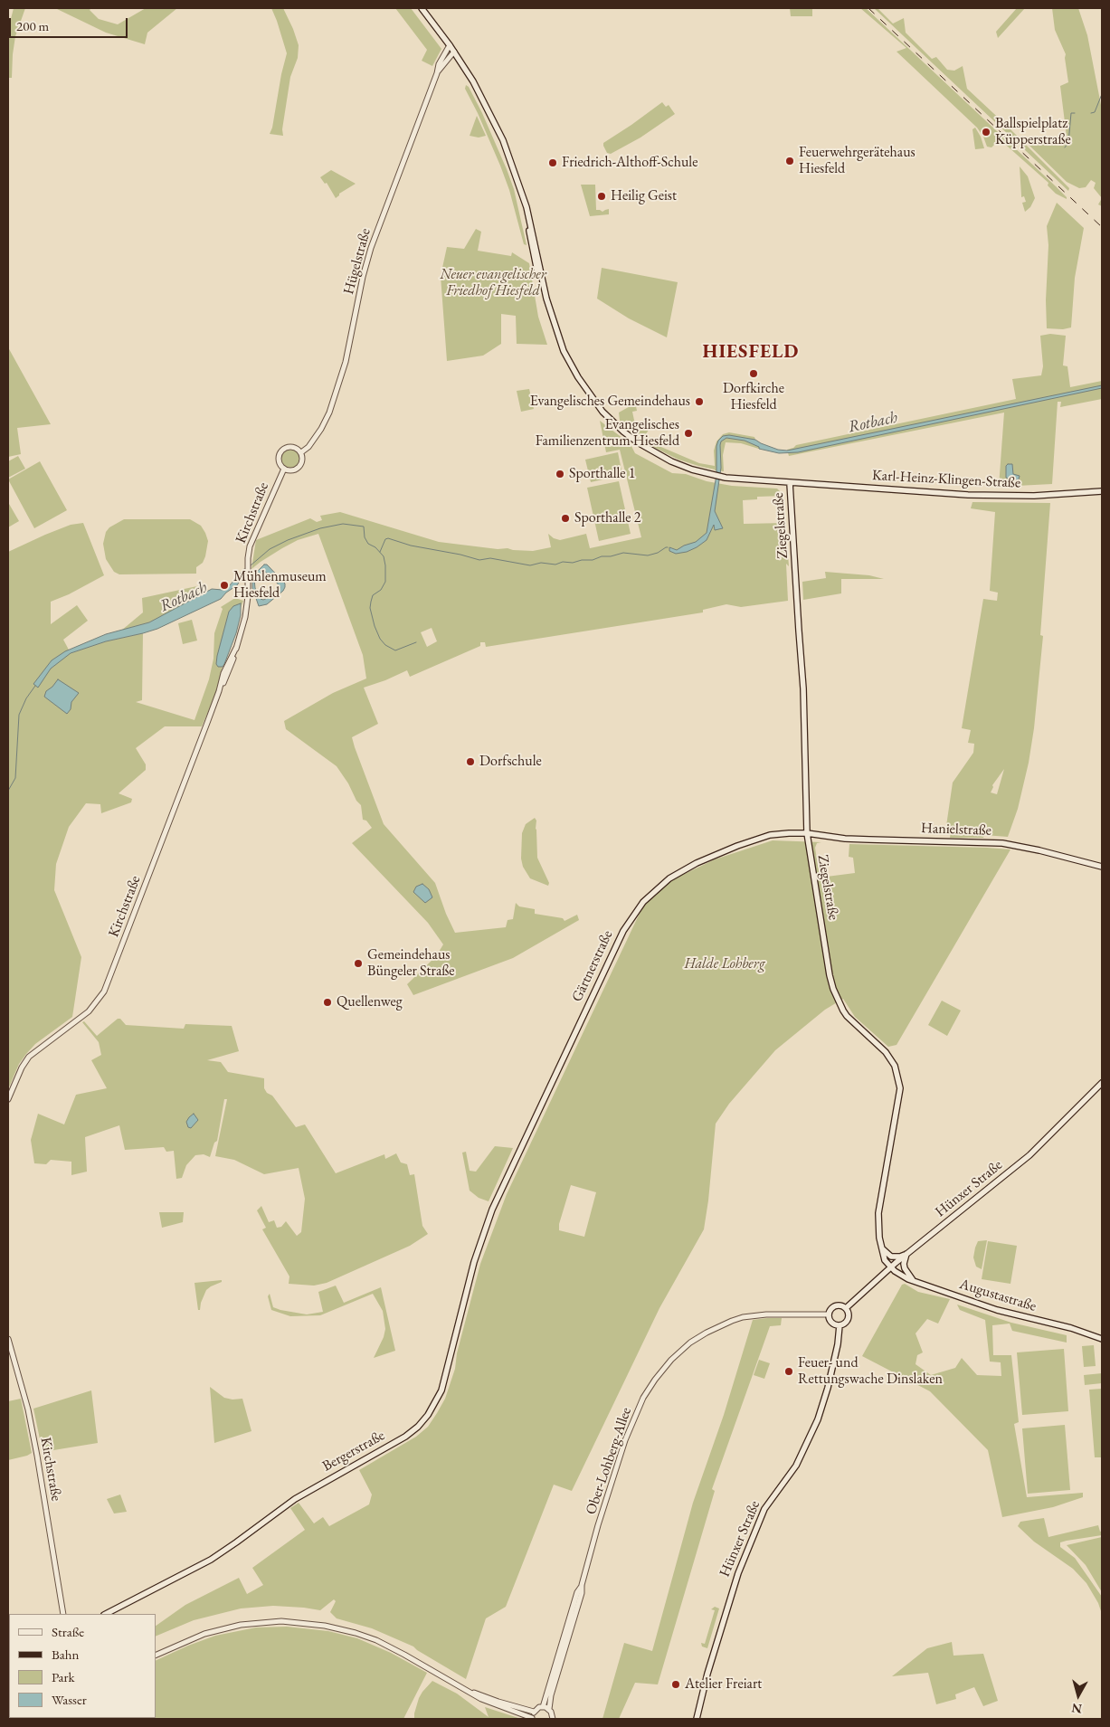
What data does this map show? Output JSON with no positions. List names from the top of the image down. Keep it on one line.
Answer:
{"streets":{"main road":["Karl-Heinz-Klingen-Straße","Ziegelstraße","Hanielstraße","Gärtnerstraße","Hünxer Straße","Augustastraße","Bergerstraße"],"street":["Hügelstraße","Kirchstraße","Ober-Lohberg-Allee"]},"crossings":[["Hügelstraße","Karl-Heinz-Klingen-Straße"],["Hügelstraße","Kirchstraße"],["Karl-Heinz-Klingen-Straße","Ziegelstraße"],["Ziegelstraße","Hanielstraße"],["Ziegelstraße","Gärtnerstraße"],["Ziegelstraße","Hünxer Straße"],["Ziegelstraße","Augustastraße"],["Hanielstraße","Gärtnerstraße"],["Gärtnerstraße","Bergerstraße"],["Hünxer Straße","Augustastraße"],["Hünxer Straße","Ober-Lohberg-Allee"]],"districts":["HIESFELD"],"water":["Rotbach"],"parks":["Neuer evangelischer Friedhof Hiesfeld","Halde Lohberg"],"places":["Ballspielplatz Küpperstraße","Feuerwehrgerätehaus Hiesfeld","Friedrich-Althoff-Schule","Heilig Geist","Dorfkirche Hiesfeld","Evangelisches Gemeindehaus","Evangelisches Familienzentrum Hiesfeld","Sporthalle 1","Sporthalle 2","Mühlenmuseum Hiesfeld","Dorfschule","Gemeindehaus Büngeler Straße","Quellenweg","Feuer- und Rettungswache Dinslaken","Atelier Freiart"],"legend":["Straße","Bahn","Park","Wasser"],"scale_bar":"200 m","north":"bottom"}
